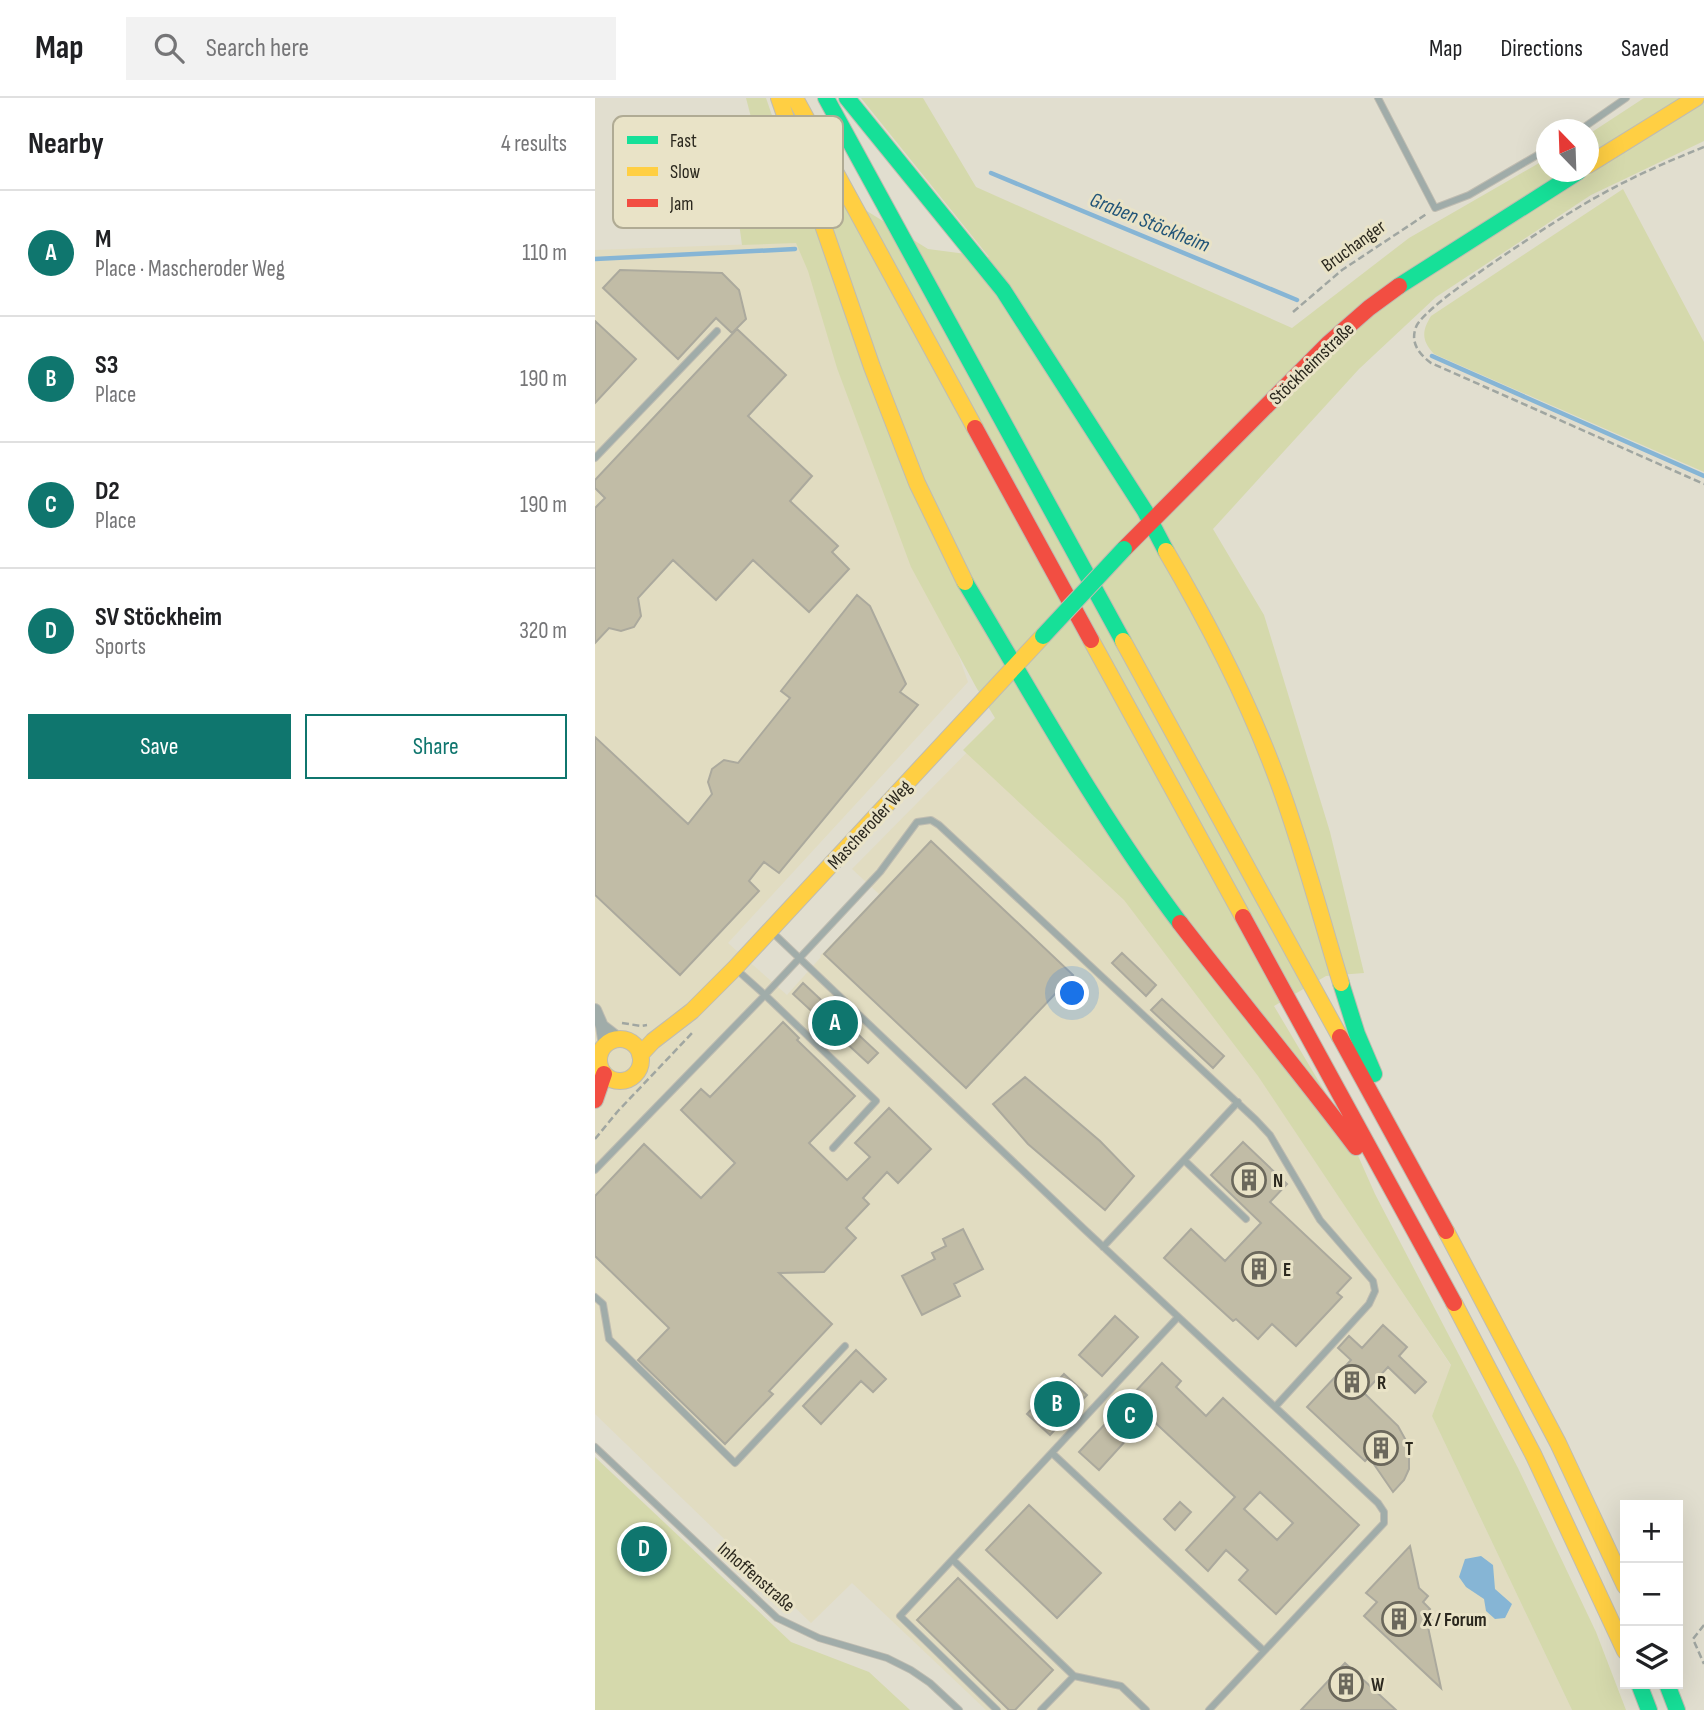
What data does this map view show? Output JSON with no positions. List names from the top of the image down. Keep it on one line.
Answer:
{"streets":{"main road":["Stöckheimstraße","Mascheroder Weg"],"lane":["Inhoffenstraße"],"path":["Bruchanger"]},"crossings":[["Stöckheimstraße","Mascheroder Weg"]],"water":["Graben Stöckheim"],"places":{"building":["N","E","R","T","X / Forum","W"]},"legend":["Fast","Slow","Jam"],"north":"top left","page":{"header":"Map","search":"Search here","nav":["Map","Directions","Saved"],"heading":["Nearby","4 results"],"list":[{"mark":"A","name":"M","note":"Place · Mascheroder Weg","value":"110 m"},{"mark":"B","name":"S3","note":"Place","value":"190 m"},{"mark":"C","name":"D2","note":"Place","value":"190 m"},{"mark":"D","name":"SV Stöckheim","note":"Sports","value":"320 m"}],"buttons":["Save","Share"],"pins":["A","B","C","D"],"map_buttons":["+","−"]}}
